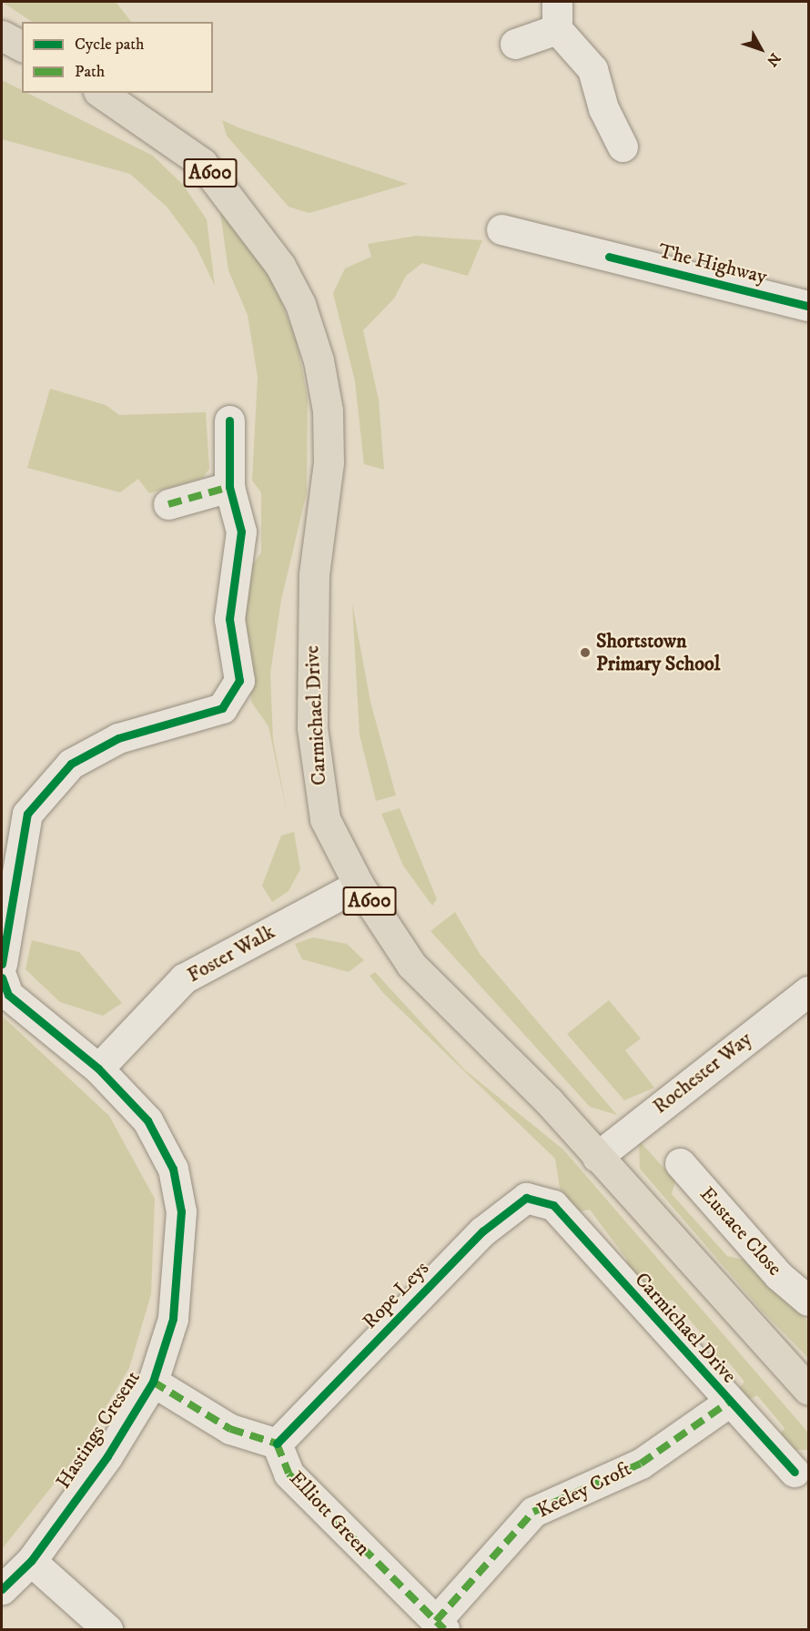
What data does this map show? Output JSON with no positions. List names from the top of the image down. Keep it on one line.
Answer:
{"streets":{"main road":["A600","Carmichael Drive"],"street":["The Highway","Foster Walk","Rochester Way","Eustace Close","Rope Leys","Hastings Cresent","Keeley Croft","Elliott Green"]},"crossings":[["Carmichael Drive","Foster Walk"],["Carmichael Drive","Rochester Way"],["Carmichael Drive","Rope Leys"],["Carmichael Drive","Keeley Croft"],["Foster Walk","Hastings Cresent"],["Rope Leys","Elliott Green"],["Keeley Croft","Elliott Green"]],"places":["Shortstown Primary School"],"legend":["Cycle path","Path"],"north":"bottom right"}
